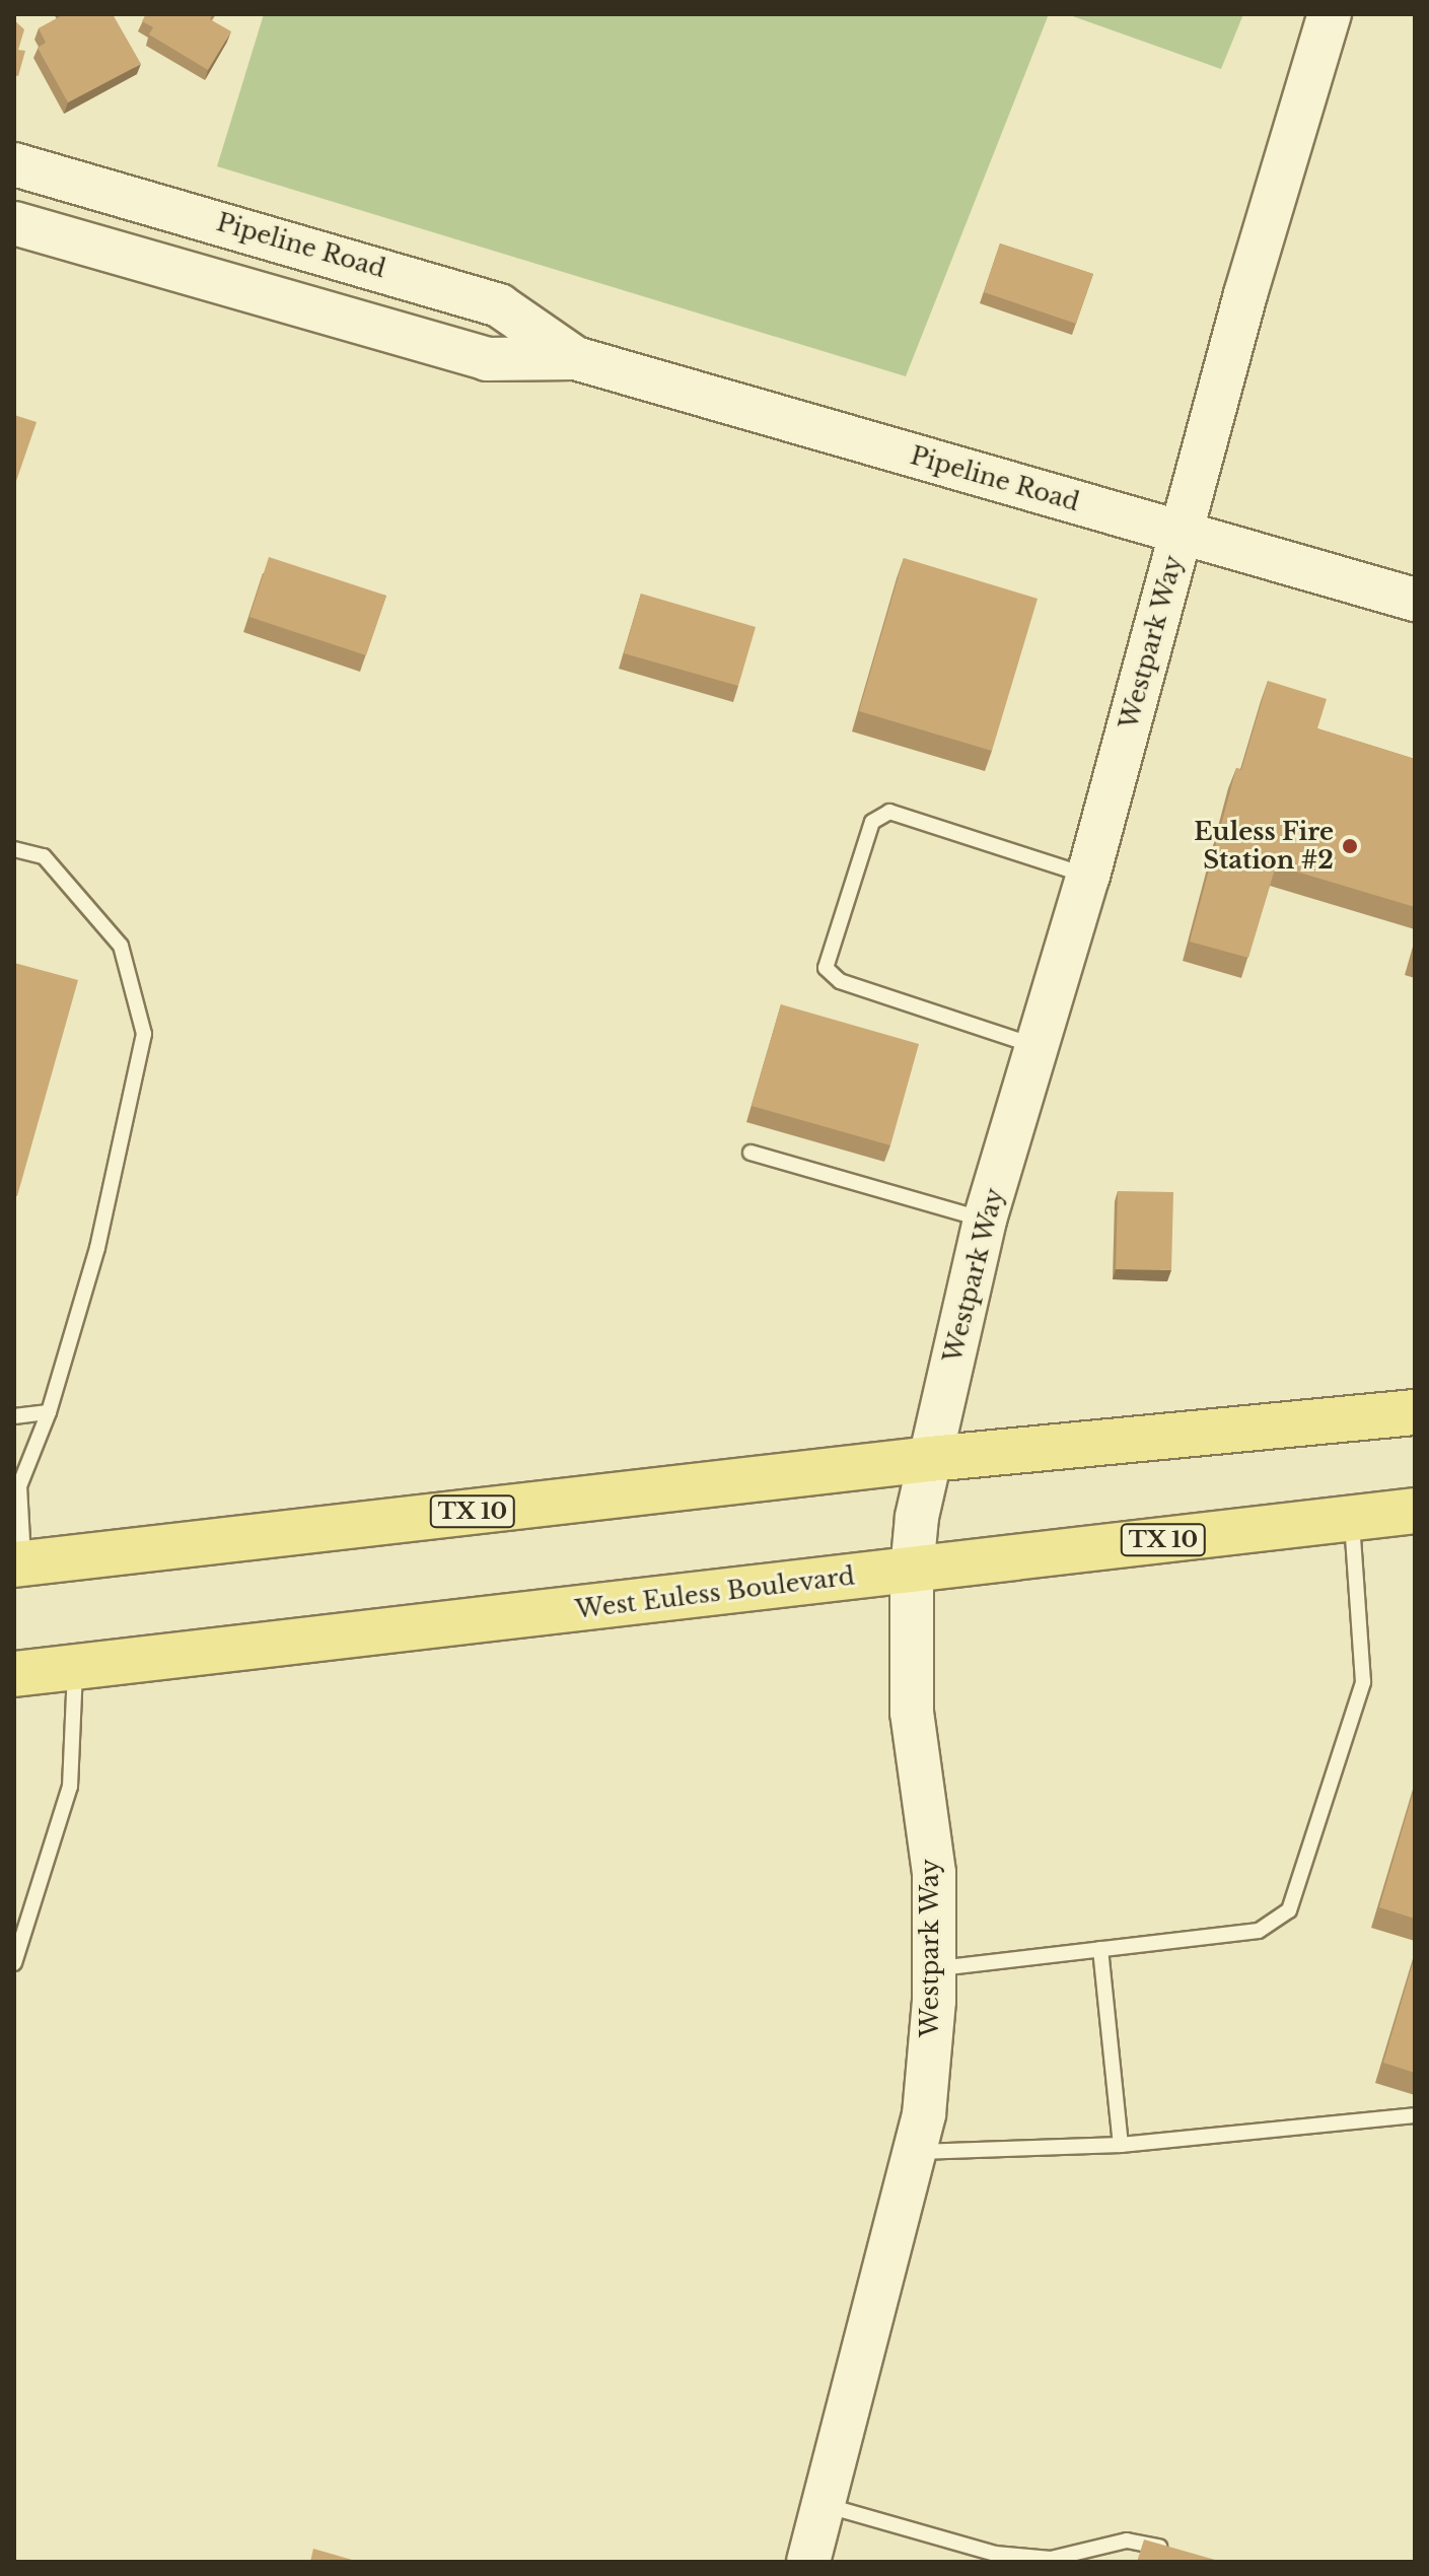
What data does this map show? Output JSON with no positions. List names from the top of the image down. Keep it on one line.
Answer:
{"streets":{"main road":["Pipeline Road","Westpark Way","TX 10","West Euless Boulevard"]},"crossings":[["Pipeline Road","Westpark Way"],["Westpark Way","TX 10"],["Westpark Way","West Euless Boulevard"]],"places":["Euless Fire Station #2"]}
